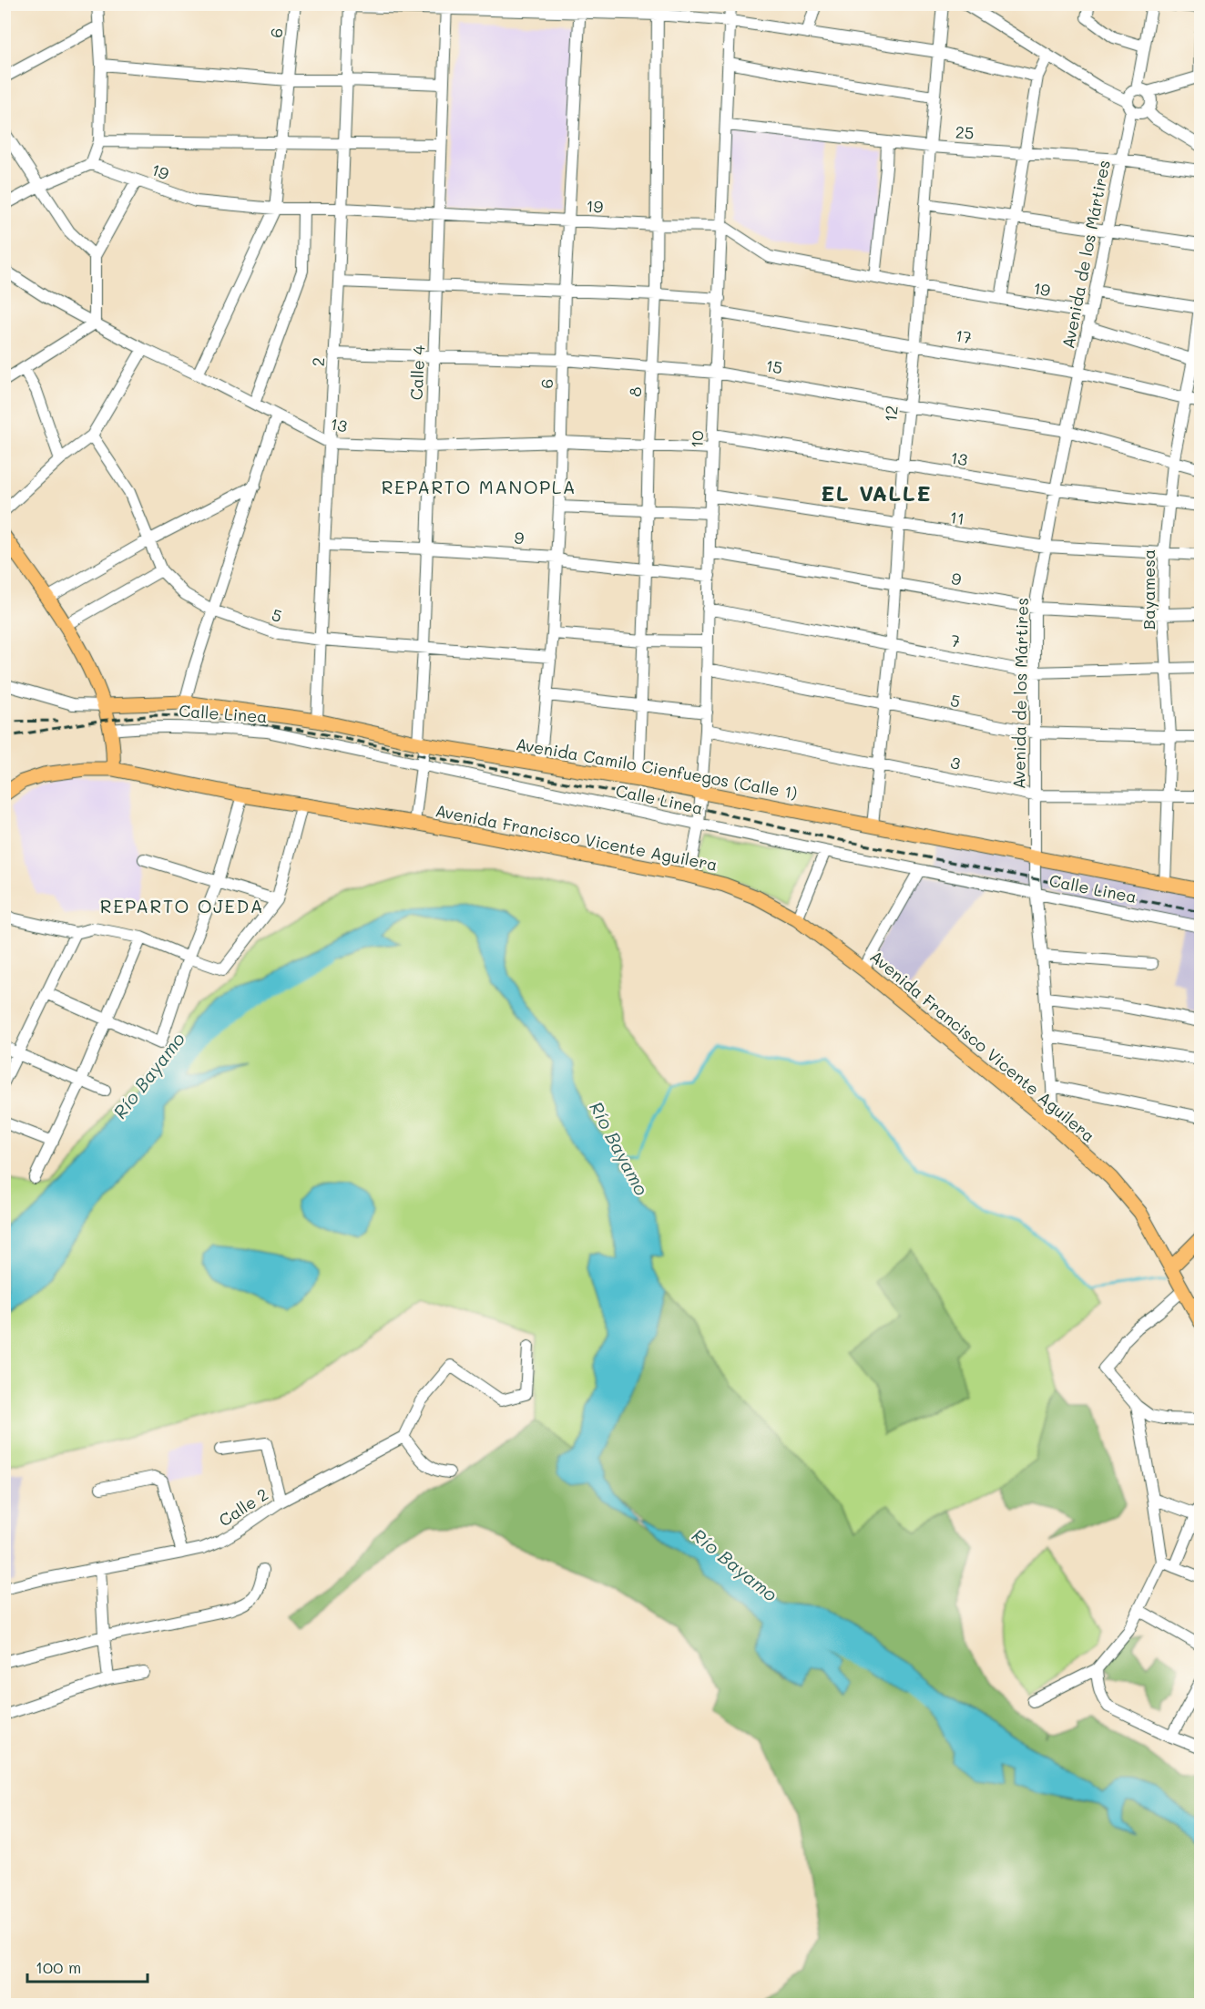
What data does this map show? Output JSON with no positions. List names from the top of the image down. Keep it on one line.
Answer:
{"streets":{"main road":["Avenida Camilo Cienfuegos (Calle 1)","Avenida Francisco Vicente Aguilera"],"street":["6","25","19","Avenida de los Mártires","17","2","15","Calle 4","8","12","13","10","11","9","Bayamesa","5","7","Calle Linea","3","Calle 2"]},"crossings":[["6","19"],["6","15"],["6","13"],["6","9"],["6","5"],["6","Avenida Camilo Cienfuegos (Calle 1)"],["25","Avenida de los Mártires"],["25","12"],["25","10"],["19","Avenida de los Mártires"],["19","2"],["19","Calle 4"],["19","8"],["19","12"],["19","10"],["Avenida de los Mártires","17"],["Avenida de los Mártires","15"],["Avenida de los Mártires","13"],["Avenida de los Mártires","11"],["Avenida de los Mártires","9"],["Avenida de los Mártires","5"],["Avenida de los Mártires","7"],["Avenida de los Mártires","Calle Linea"],["Avenida de los Mártires","3"],["Avenida de los Mártires","Avenida Camilo Cienfuegos (Calle 1)"],["Avenida de los Mártires","Avenida Francisco Vicente Aguilera"],["17","12"],["17","10"],["17","Bayamesa"],["2","15"],["2","13"],["2","9"],["2","5"],["2","Avenida Camilo Cienfuegos (Calle 1)"],["15","Calle 4"],["15","8"],["15","12"],["15","10"],["15","Bayamesa"],["Calle 4","13"],["Calle 4","9"],["Calle 4","5"],["Calle 4","Calle Linea"],["Calle 4","Avenida Camilo Cienfuegos (Calle 1)"],["Calle 4","Avenida Francisco Vicente Aguilera"],["8","13"],["8","9"],["8","Avenida Camilo Cienfuegos (Calle 1)"],["12","13"],["12","11"],["12","9"],["12","5"],["12","7"],["12","3"],["12","Avenida Camilo Cienfuegos (Calle 1)"],["13","10"],["13","Bayamesa"],["10","11"],["10","9"],["10","5"],["10","7"],["10","Calle Linea"],["10","3"],["10","Avenida Camilo Cienfuegos (Calle 1)"],["10","Avenida Francisco Vicente Aguilera"],["11","Bayamesa"],["9","Bayamesa"],["Bayamesa","5"],["Bayamesa","7"],["Bayamesa","3"],["Bayamesa","Avenida Camilo Cienfuegos (Calle 1)"]],"districts":["REPARTO MANOPLA","EL VALLE","REPARTO OJEDA"],"water":["Río Bayamo"],"scale_bar":"100 m"}
